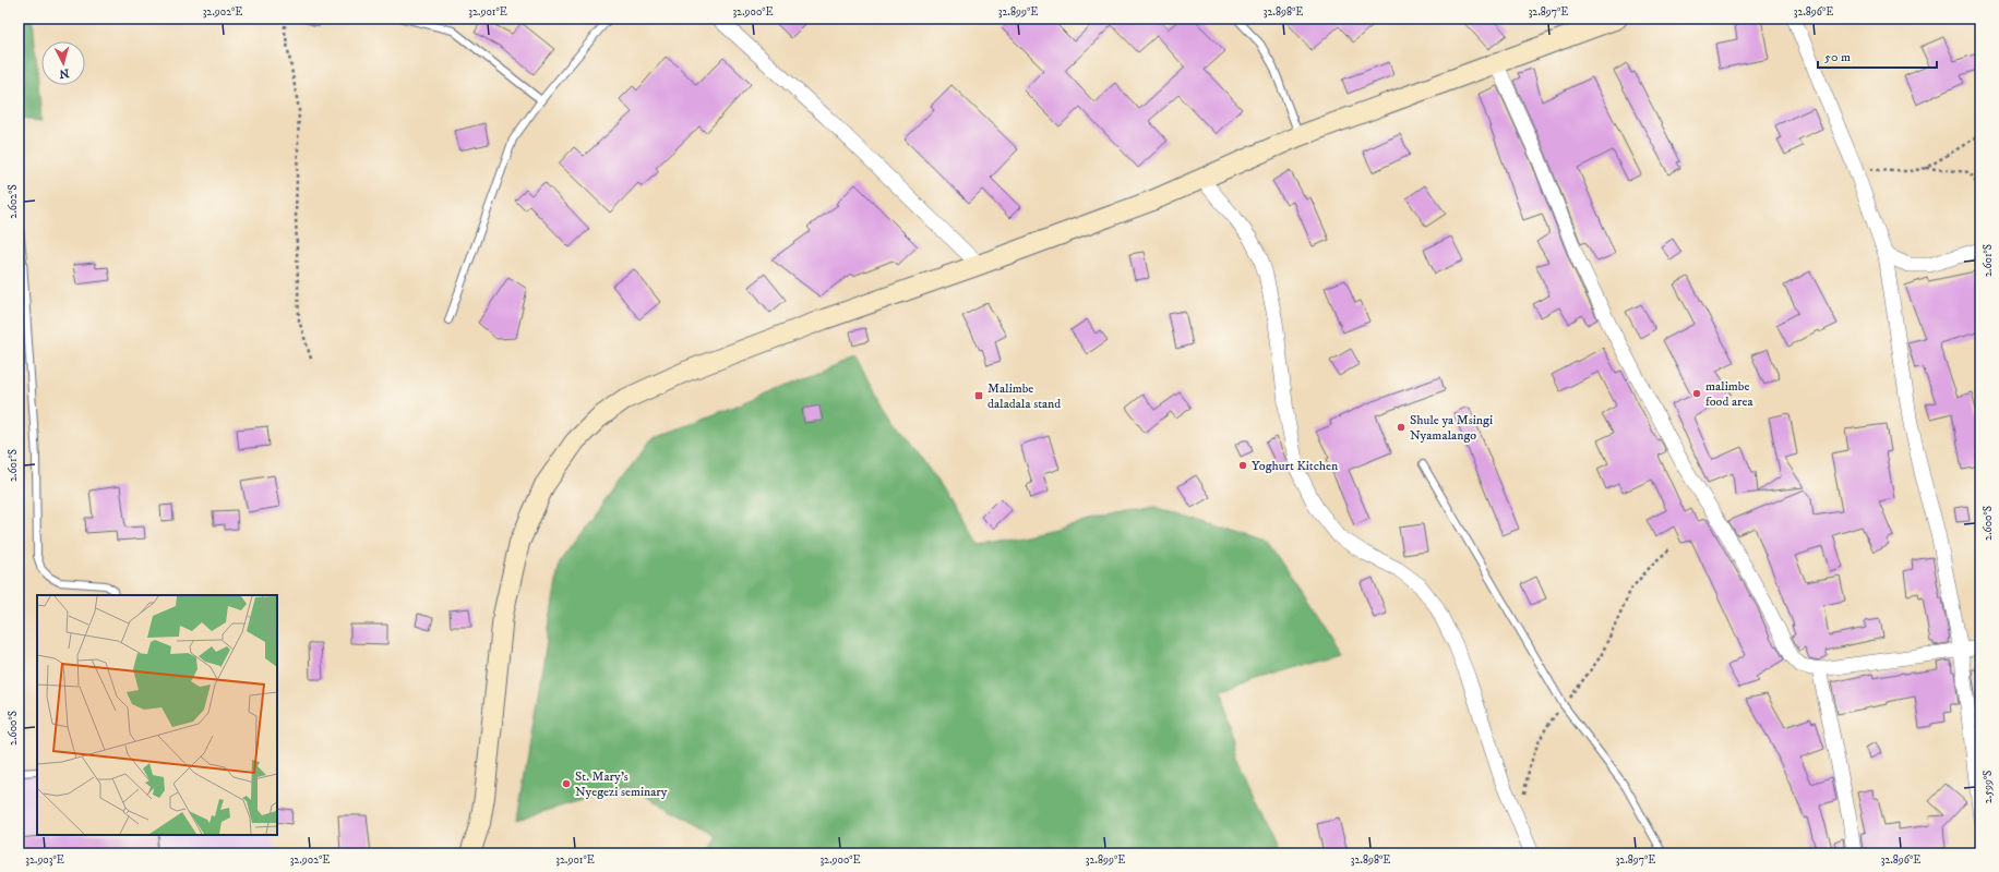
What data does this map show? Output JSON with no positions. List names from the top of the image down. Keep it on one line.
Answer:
{"places":{"other":["malimbe food area","Shule ya Msingi Nyamalango","Yoghurt Kitchen","St. Mary's Nyegezi seminary"],"transit":["Malimbe daladala stand"]},"scale_bar":"50 m","north":"bottom","coordinates":["32.902°E","32.901°E","32.900°E","32.899°E","32.898°E","32.897°E","32.896°E","2.602°S","2.601°S","2.600°S","2.599°S","32.903°E"]}
